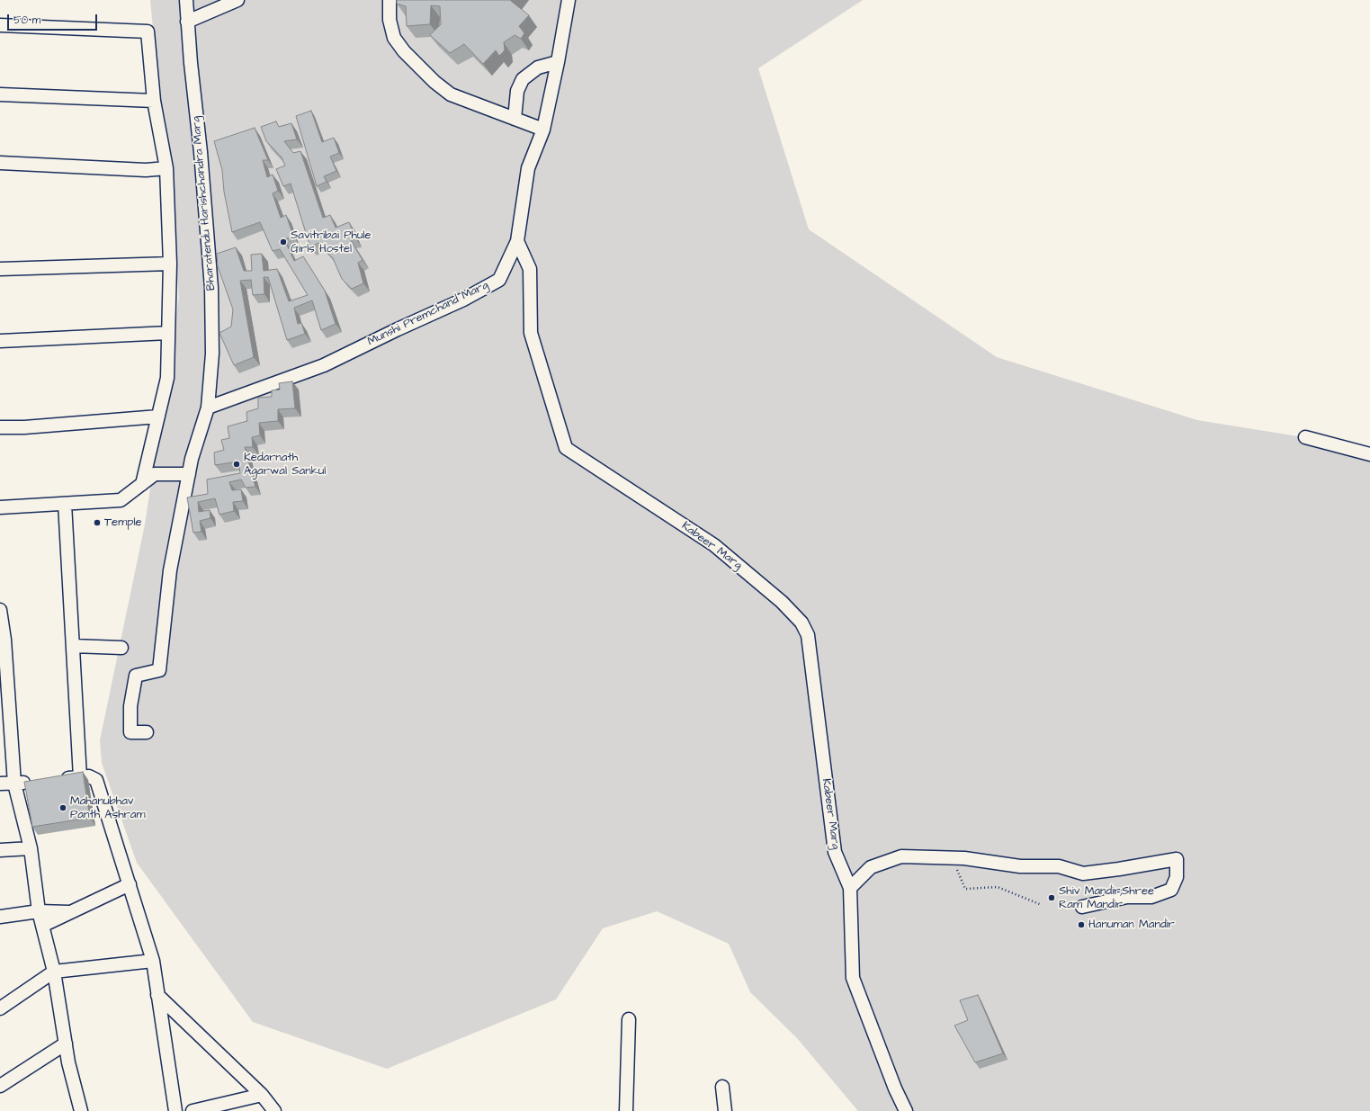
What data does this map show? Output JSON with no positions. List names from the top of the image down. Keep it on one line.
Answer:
{"streets":{"street":["Bharatendu Harishchandra Marg","Munshi Premchand Marg","Kabeer Marg"]},"crossings":[["Bharatendu Harishchandra Marg","Munshi Premchand Marg"],["Munshi Premchand Marg","Kabeer Marg"]],"places":["Savitribai Phule Girls Hostel","Kedarnath Agarwal Sankul","Temple","Mahanubhav Panth Ashram","Shiv Mandir;Shree Ram Mandir","Hanuman Mandir"],"scale_bar":"50 m"}
